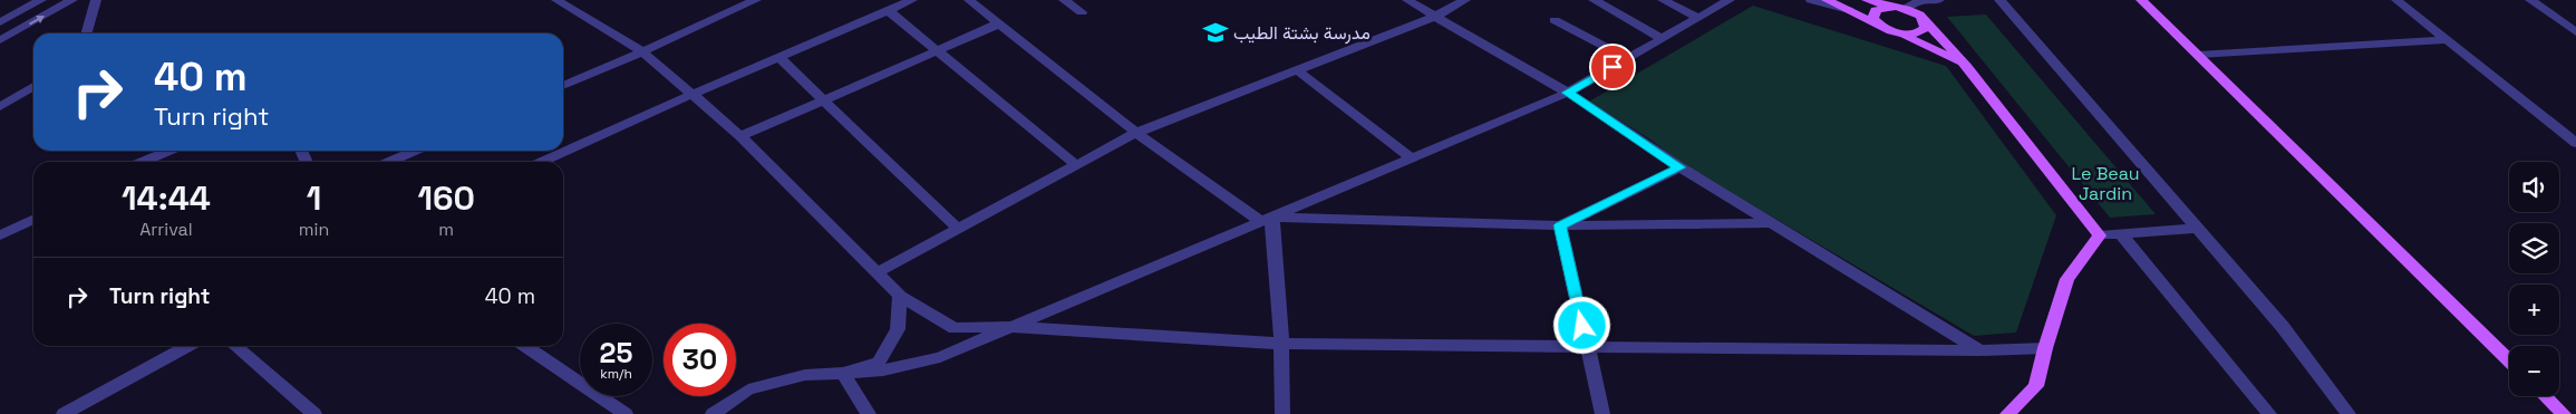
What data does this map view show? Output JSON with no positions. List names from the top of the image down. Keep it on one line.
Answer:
{"parks":["Le Beau Jardin"],"places":{"school or university":["مدرسة بشتة الطيب"]},"page":{"turn":["40 m","Turn right"],"map_buttons":["+","−"],"eta":["14:44","Arrival","1","min","160","m"],"list":[{"name":"Turn right","value":"40 m"}],"speed":"25 km/h","limit":"30"}}
